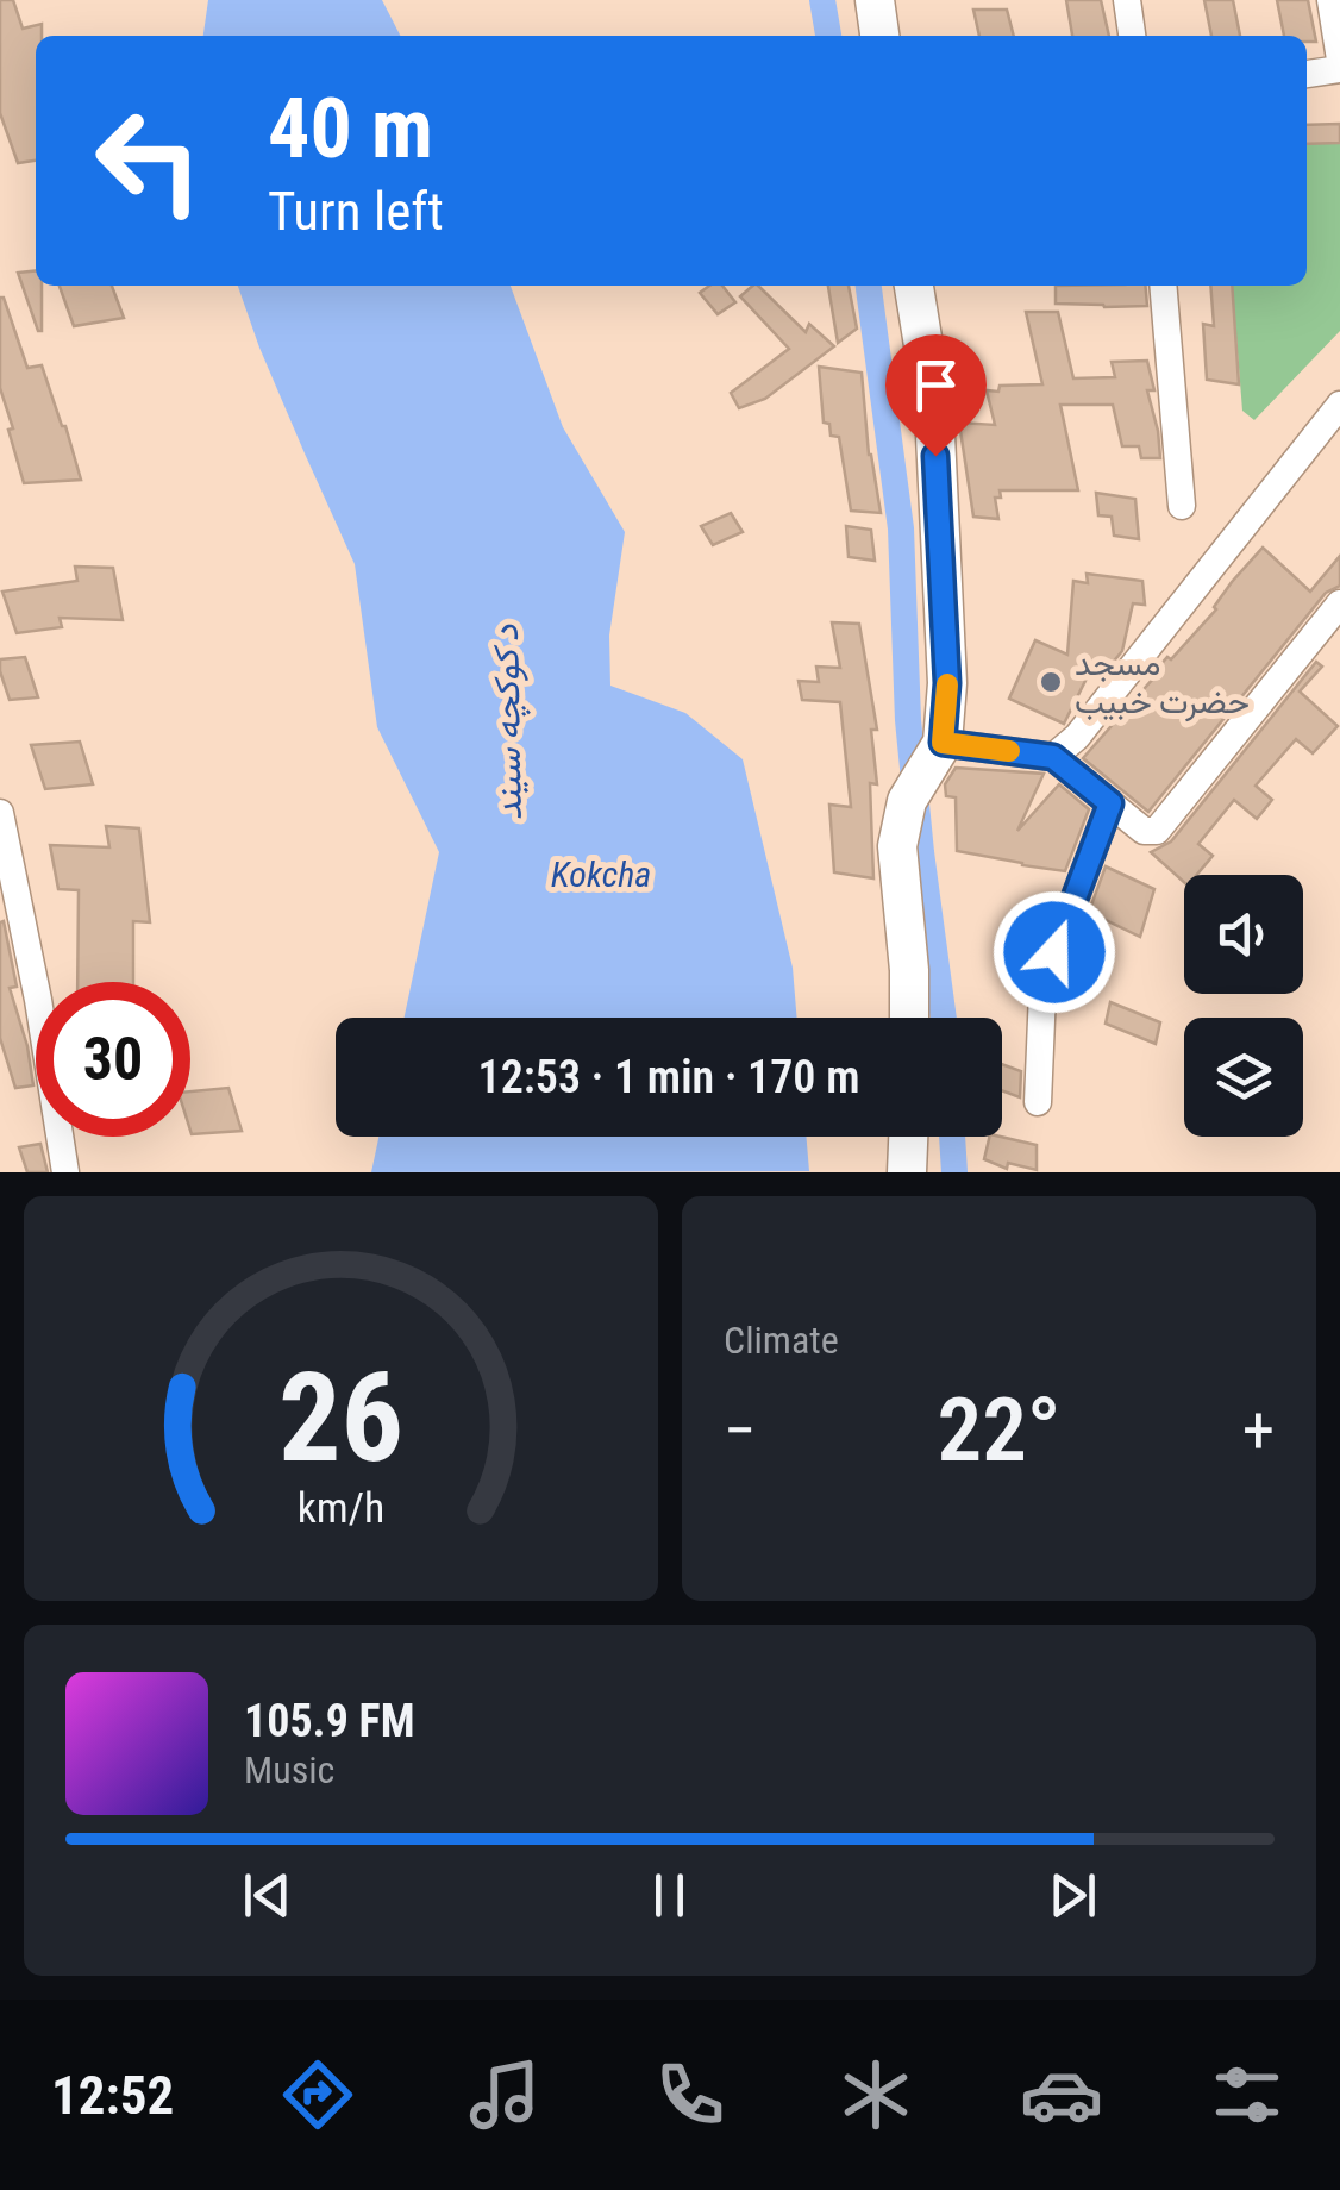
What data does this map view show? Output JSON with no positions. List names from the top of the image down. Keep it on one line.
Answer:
{"water":["د کوکچه سیند","Kokcha"],"places":["مسجد حضرت خبیب"],"page":{"turn":["40 m","Turn left"],"limit":"30","trip":"12:53 · 1 min · 170 m","tile":"Climate","heat":["−","22°","+"],"song":["105.9 FM","Music"],"tabs":"12:52","gauge":["26","km/h"]}}
